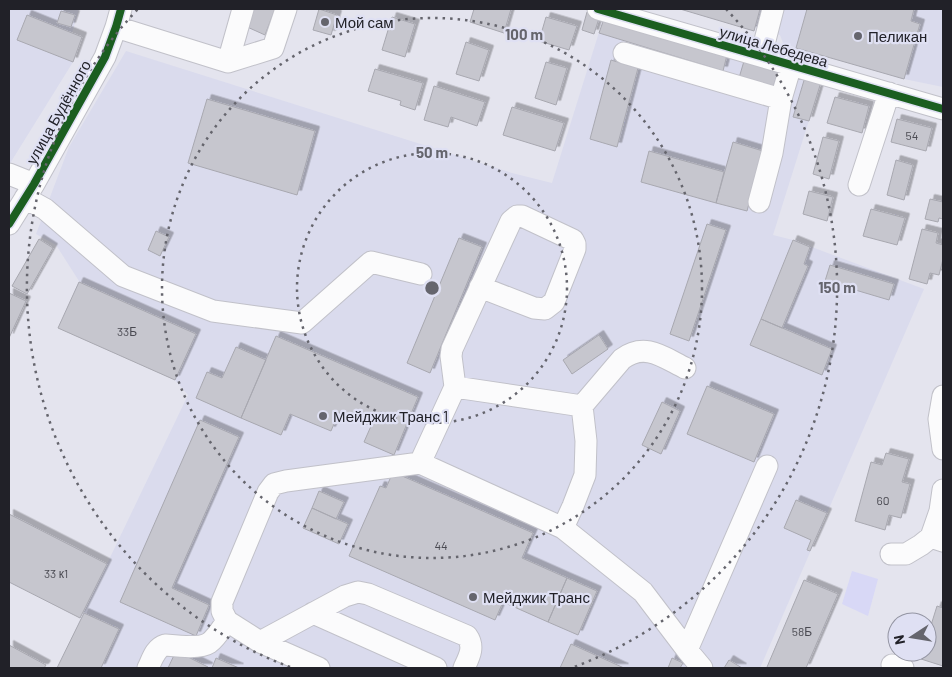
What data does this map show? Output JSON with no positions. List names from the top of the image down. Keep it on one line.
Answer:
{"streets":{"street":["улица Лебедева","улица Будённого"]},"places":["Мой сам","Пеликан","Мейджик Транс 1","Мейджик Транс"],"house_numbers":["54","33Б","60","44","33 к1","58Б"],"north":"left","rings":["100 m","50 m","150 m"]}
